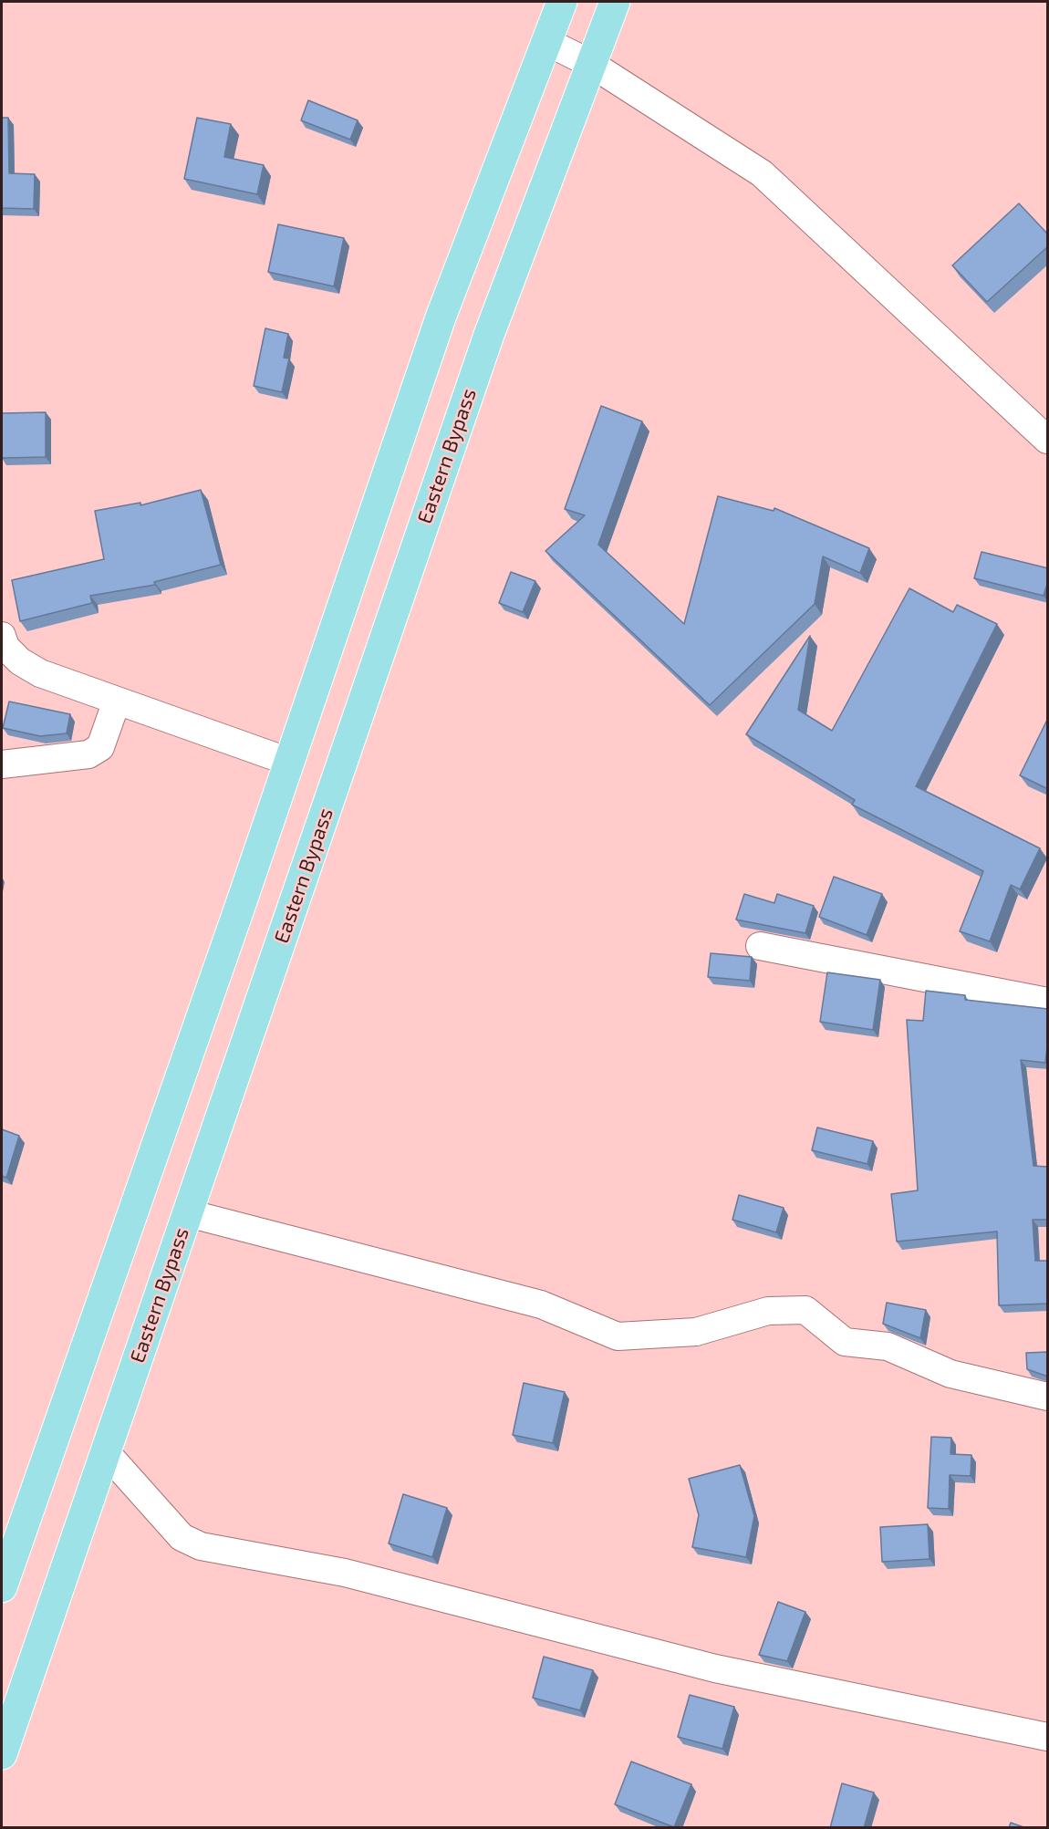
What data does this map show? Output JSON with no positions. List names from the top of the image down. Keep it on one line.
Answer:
{"streets":{"main road":["Eastern Bypass"]}}
